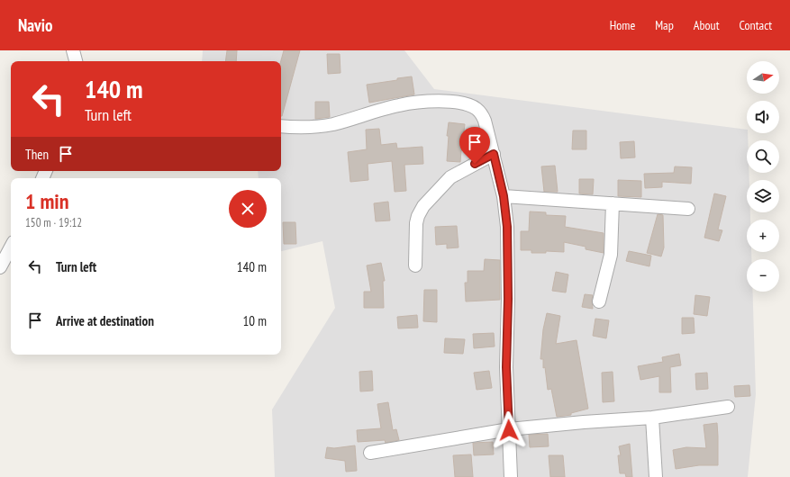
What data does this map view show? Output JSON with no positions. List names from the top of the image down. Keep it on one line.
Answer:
{"north":"right","page":{"header":"Navio","nav":["Home","Map","About","Contact"],"map_buttons":["+","−"],"turn":["140 m","Turn left"],"then":"Then","heading":["1 min","150 m · 19:12"],"list":[{"name":"Turn left","value":"140 m"},{"name":"Arrive at destination","value":"10 m"}]}}
